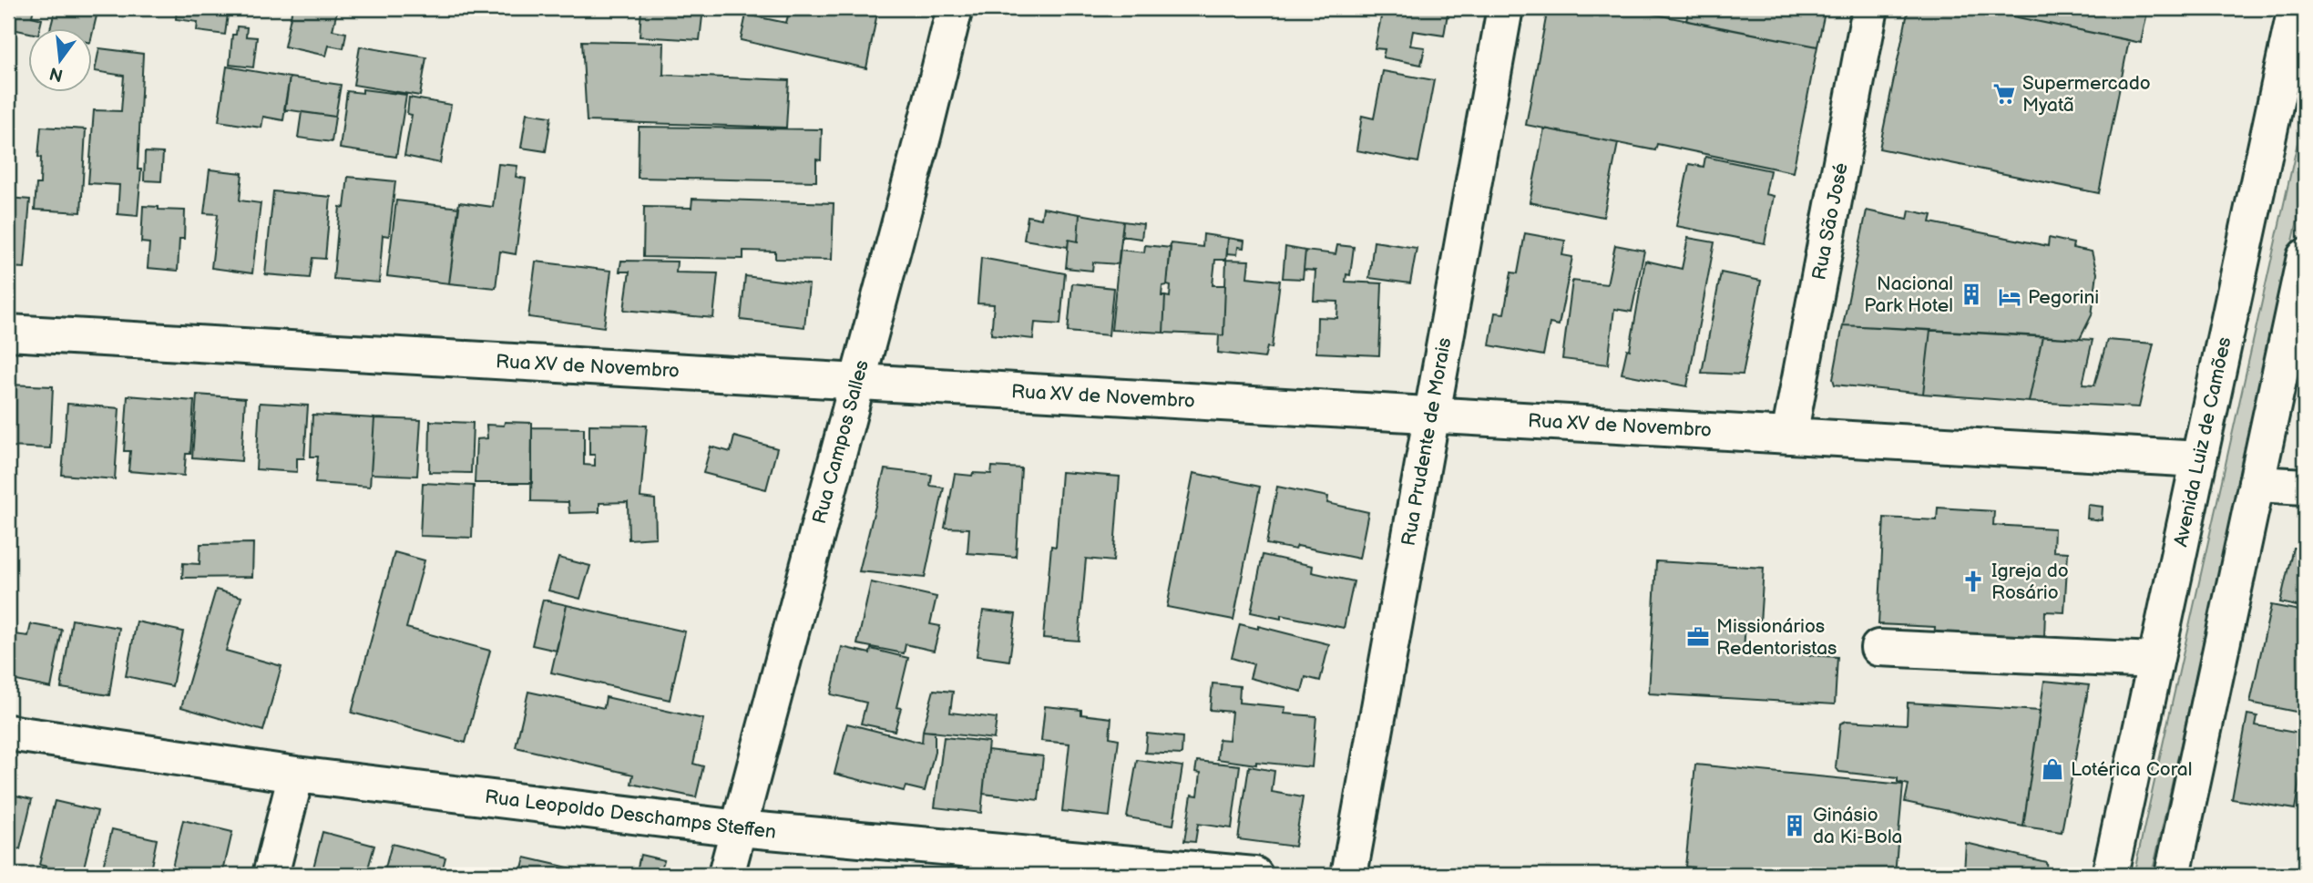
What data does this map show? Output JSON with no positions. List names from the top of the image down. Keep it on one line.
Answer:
{"streets":{"street":["Rua São José","Rua XV de Novembro","Rua Campos Salles","Rua Prudente de Morais","Avenida Luiz de Camões","Rua Leopoldo Deschamps Steffen"]},"crossings":[["Rua São José","Rua XV de Novembro"],["Rua XV de Novembro","Rua Campos Salles"],["Rua XV de Novembro","Rua Prudente de Morais"],["Rua XV de Novembro","Avenida Luiz de Camões"],["Rua Campos Salles","Rua Leopoldo Deschamps Steffen"]],"places":{"supermarket":["Supermercado Myatã"],"building":["Nacional Park Hotel","Ginásio da Ki-Bola"],"hotel":["Pegorini"],"church":["Igreja do Rosário"],"office":["Missionários Redentoristas"],"shop":["Lotérica Coral"]},"north":"bottom"}
